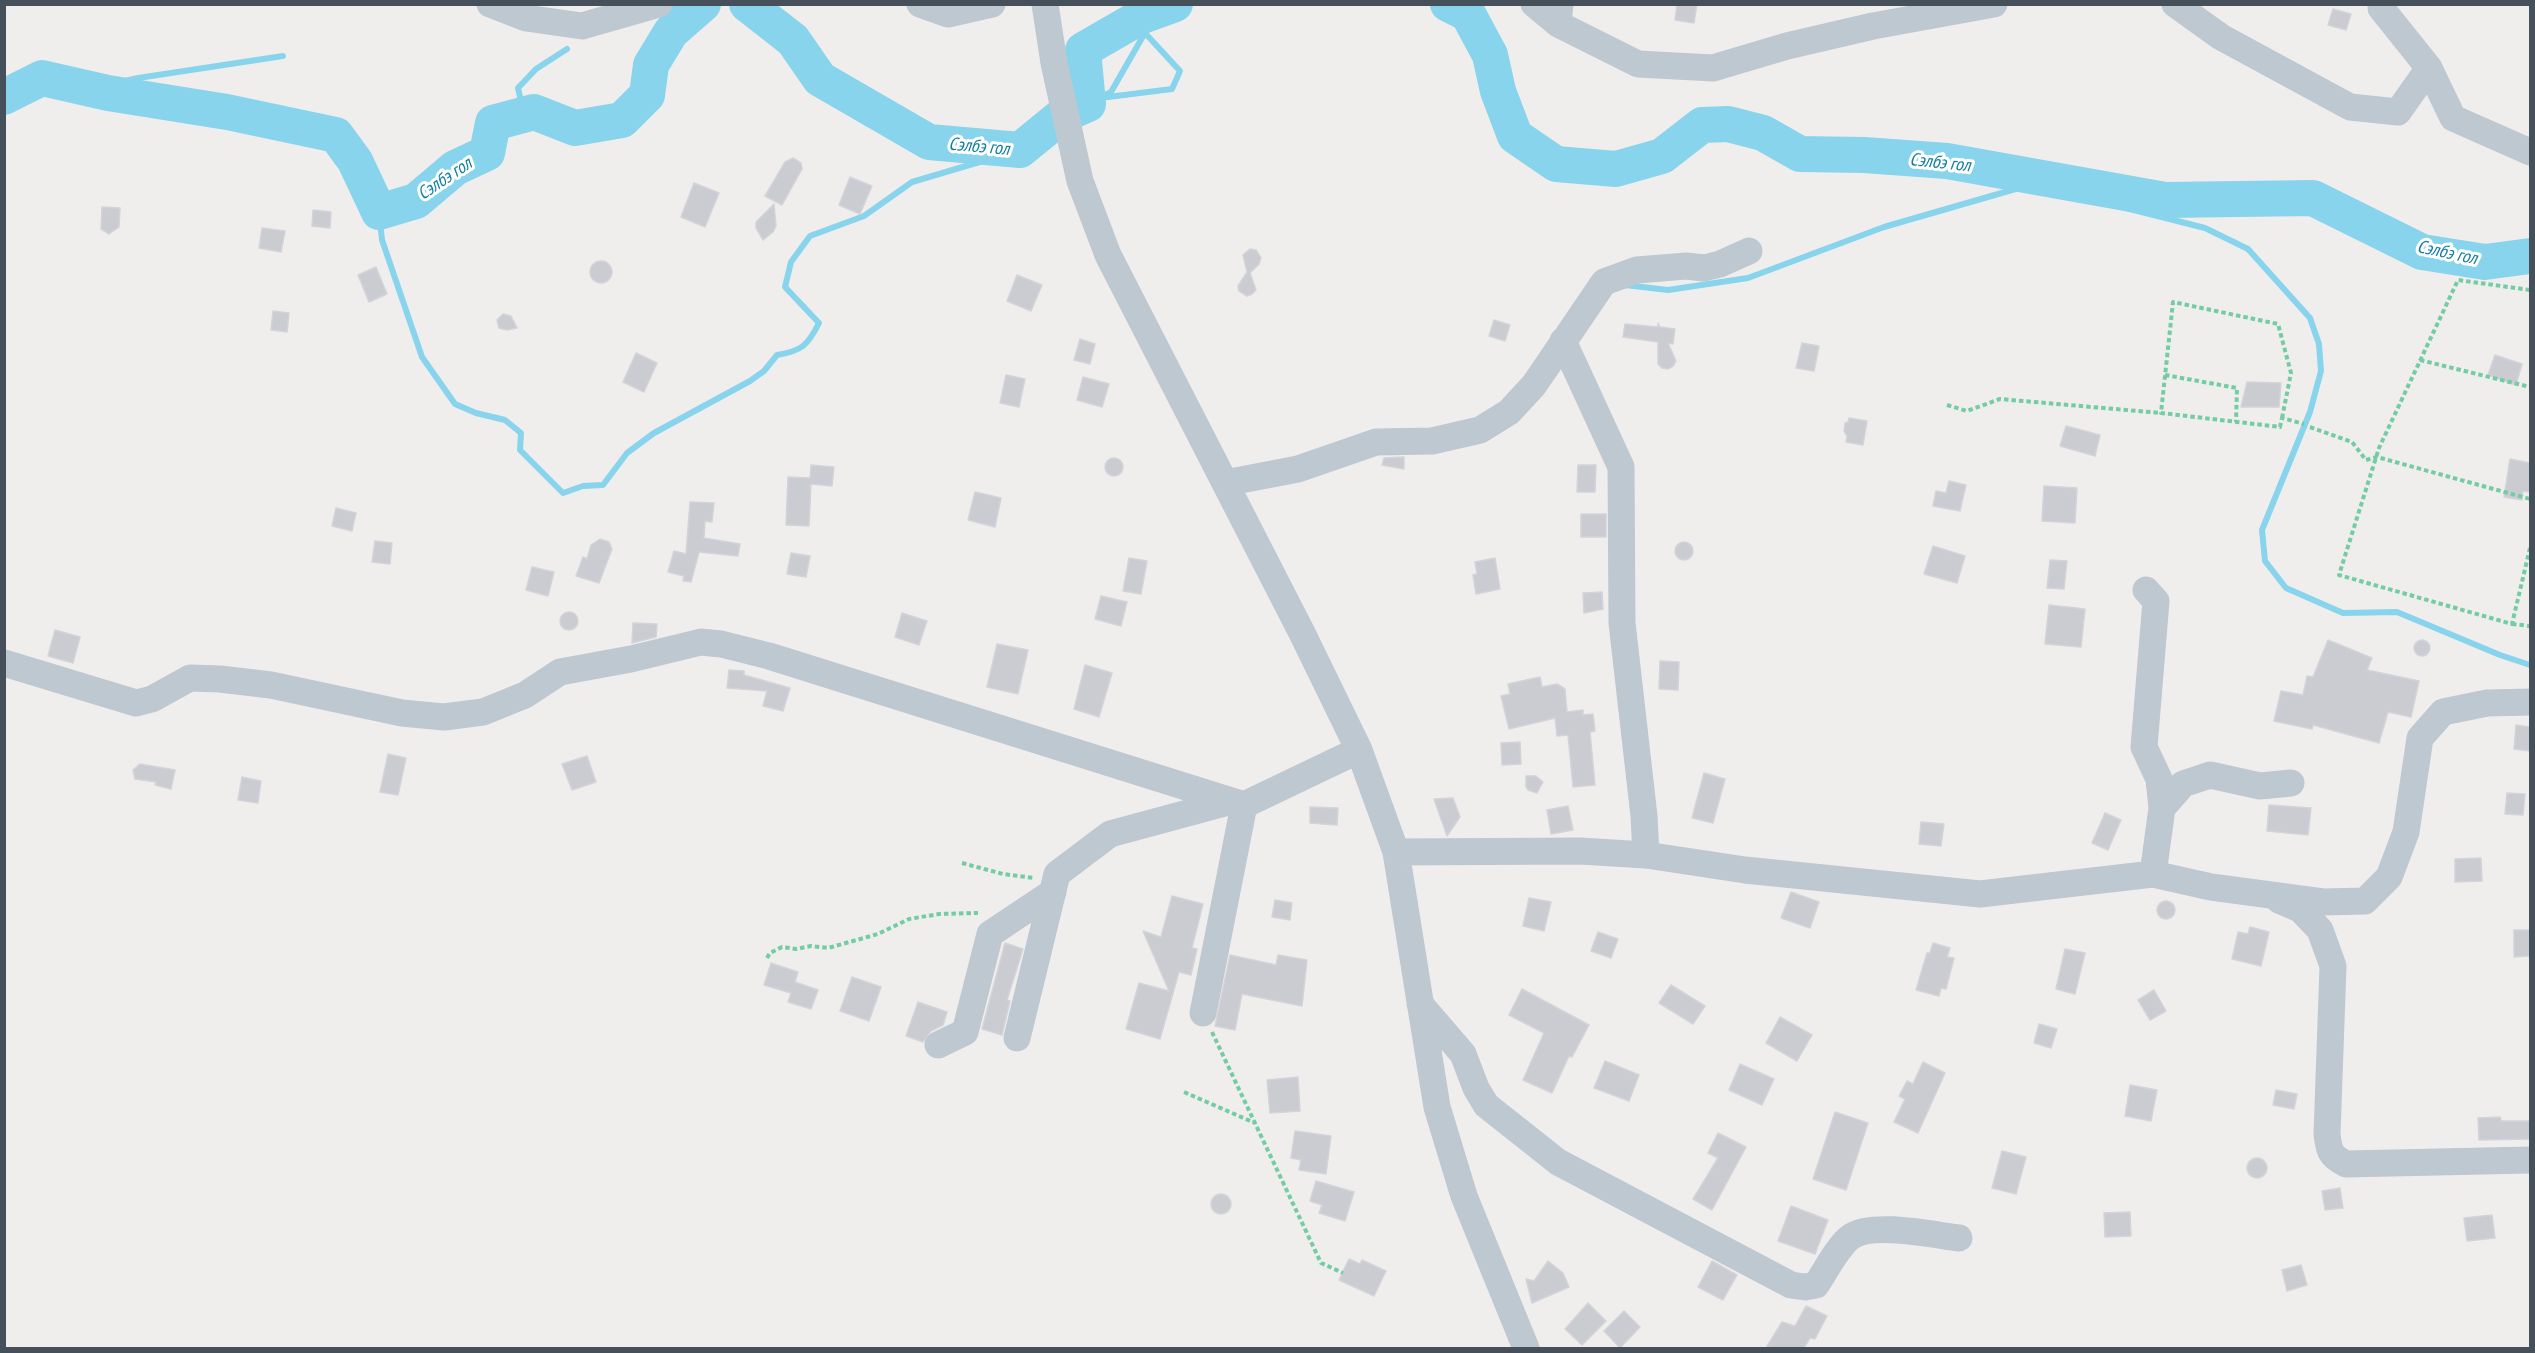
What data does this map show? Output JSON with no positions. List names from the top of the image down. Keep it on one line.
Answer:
{"water":["Сэлбэ гол"]}
